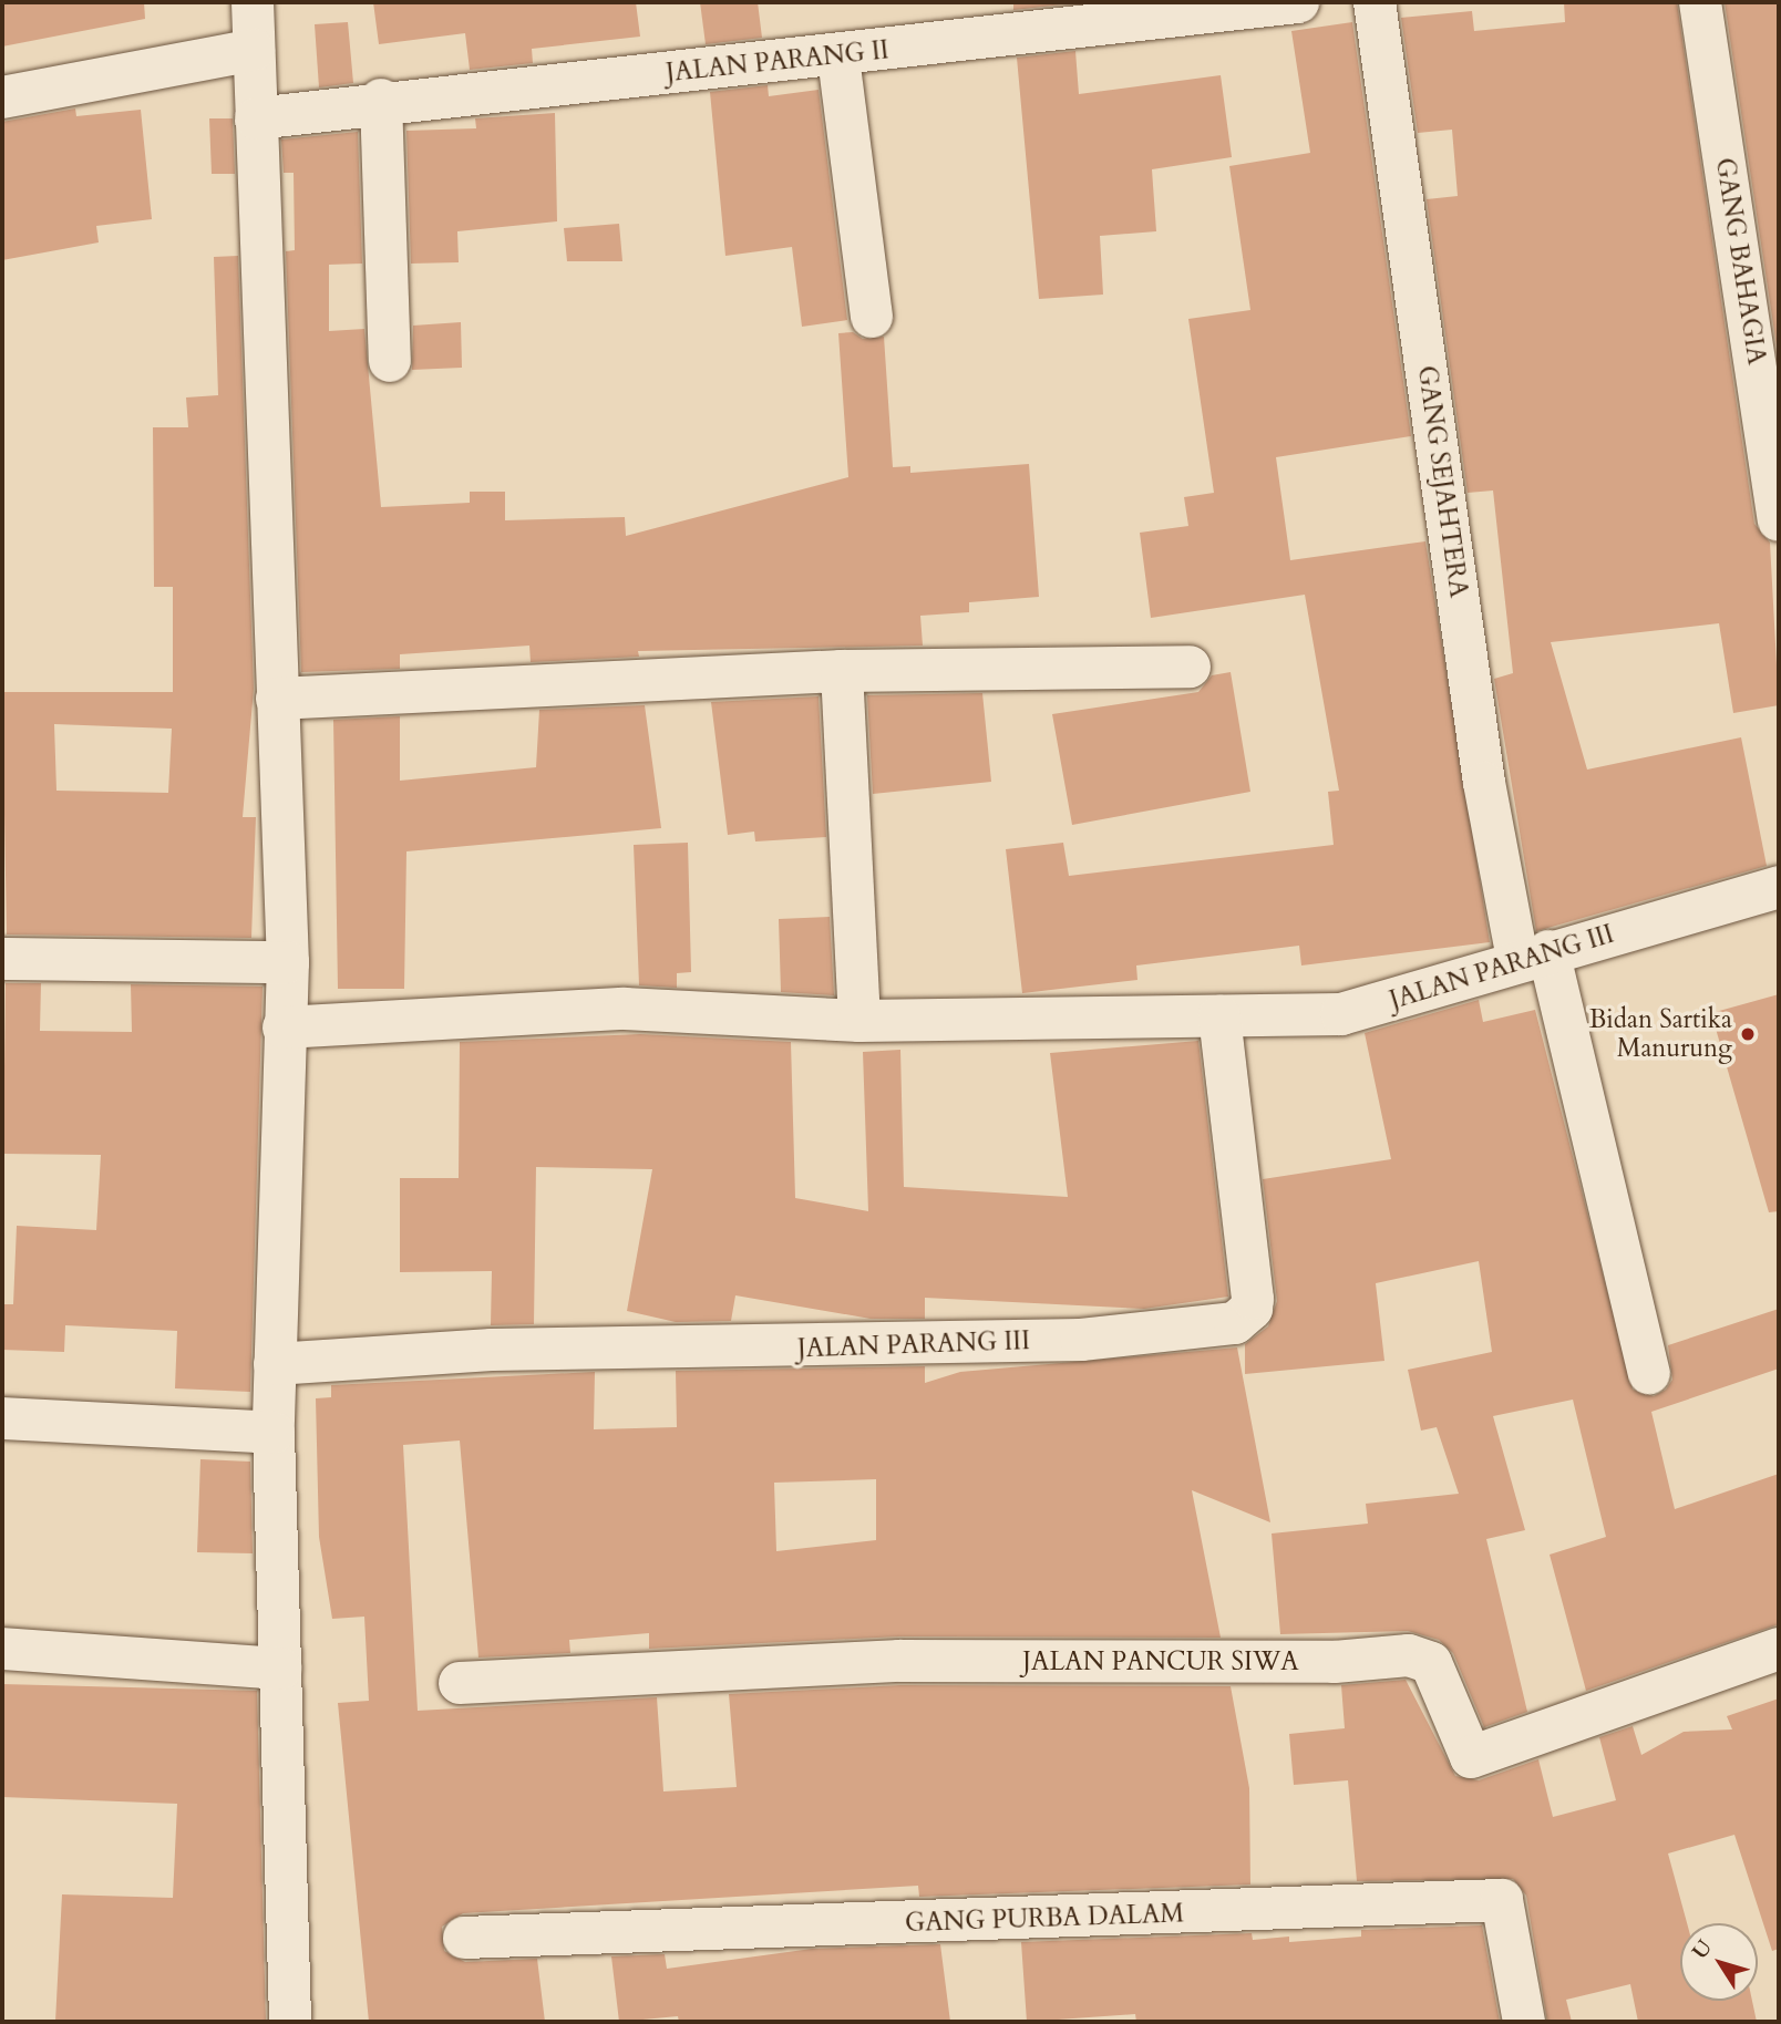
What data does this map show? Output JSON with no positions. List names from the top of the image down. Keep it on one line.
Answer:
{"streets":{"street":["JALAN PARANG II","GANG BAHAGIA","GANG SEJAHTERA","JALAN PARANG III","JALAN PANCUR SIWA","GANG PURBA DALAM"]},"crossings":[["GANG SEJAHTERA","JALAN PARANG III"]],"places":["Bidan Sartika Manurung"],"north":"top left"}
